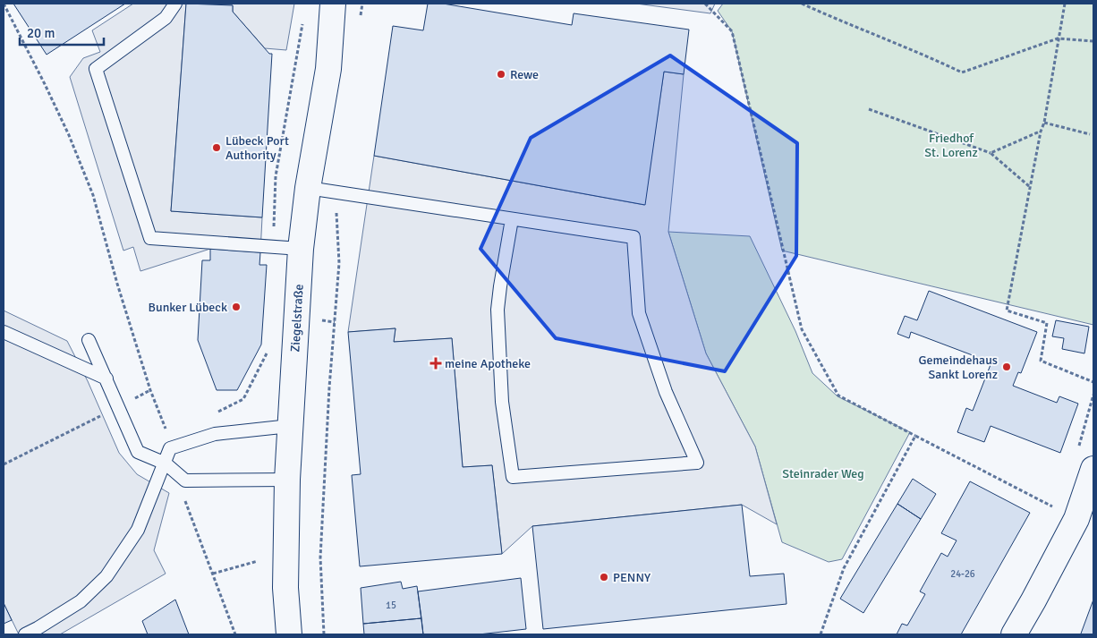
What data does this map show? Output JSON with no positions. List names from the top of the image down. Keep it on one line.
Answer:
{"streets":{"main road":["Ziegelstraße"]},"parks":["Friedhof St. Lorenz","Steinrader Weg"],"places":{"other":["Rewe","Lübeck Port Authority","Bunker Lübeck","Gemeindehaus Sankt Lorenz","PENNY"],"health":["meine Apotheke"]},"house_numbers":["24-26","15"],"scale_bar":"20 m"}
